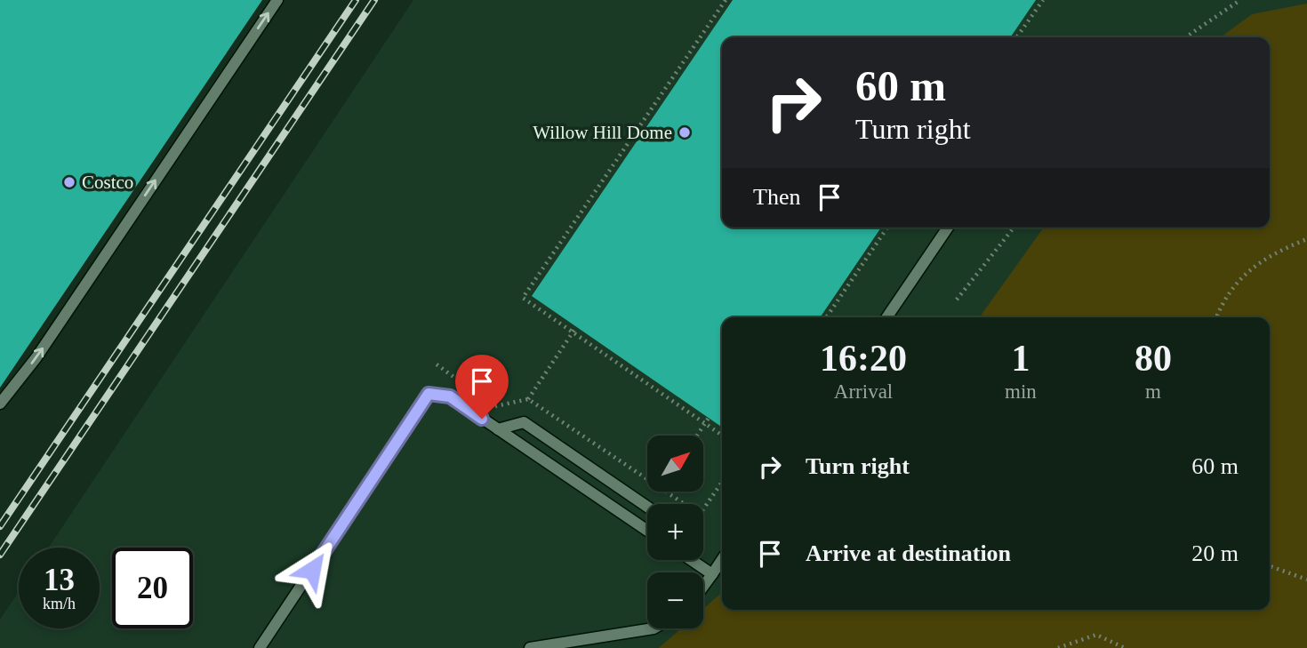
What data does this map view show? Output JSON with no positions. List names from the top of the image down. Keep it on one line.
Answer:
{"places":["Willow Hill Dome","Costco"],"north":"top right","page":{"turn":["60 m","Turn right"],"then":"Then","eta":["16:20","Arrival","1","min","80","m"],"list":[{"name":"Turn right","value":"60 m"},{"name":"Arrive at destination","value":"20 m"}],"map_buttons":["+","−"],"speed":"13 km/h","limit":"20"}}
